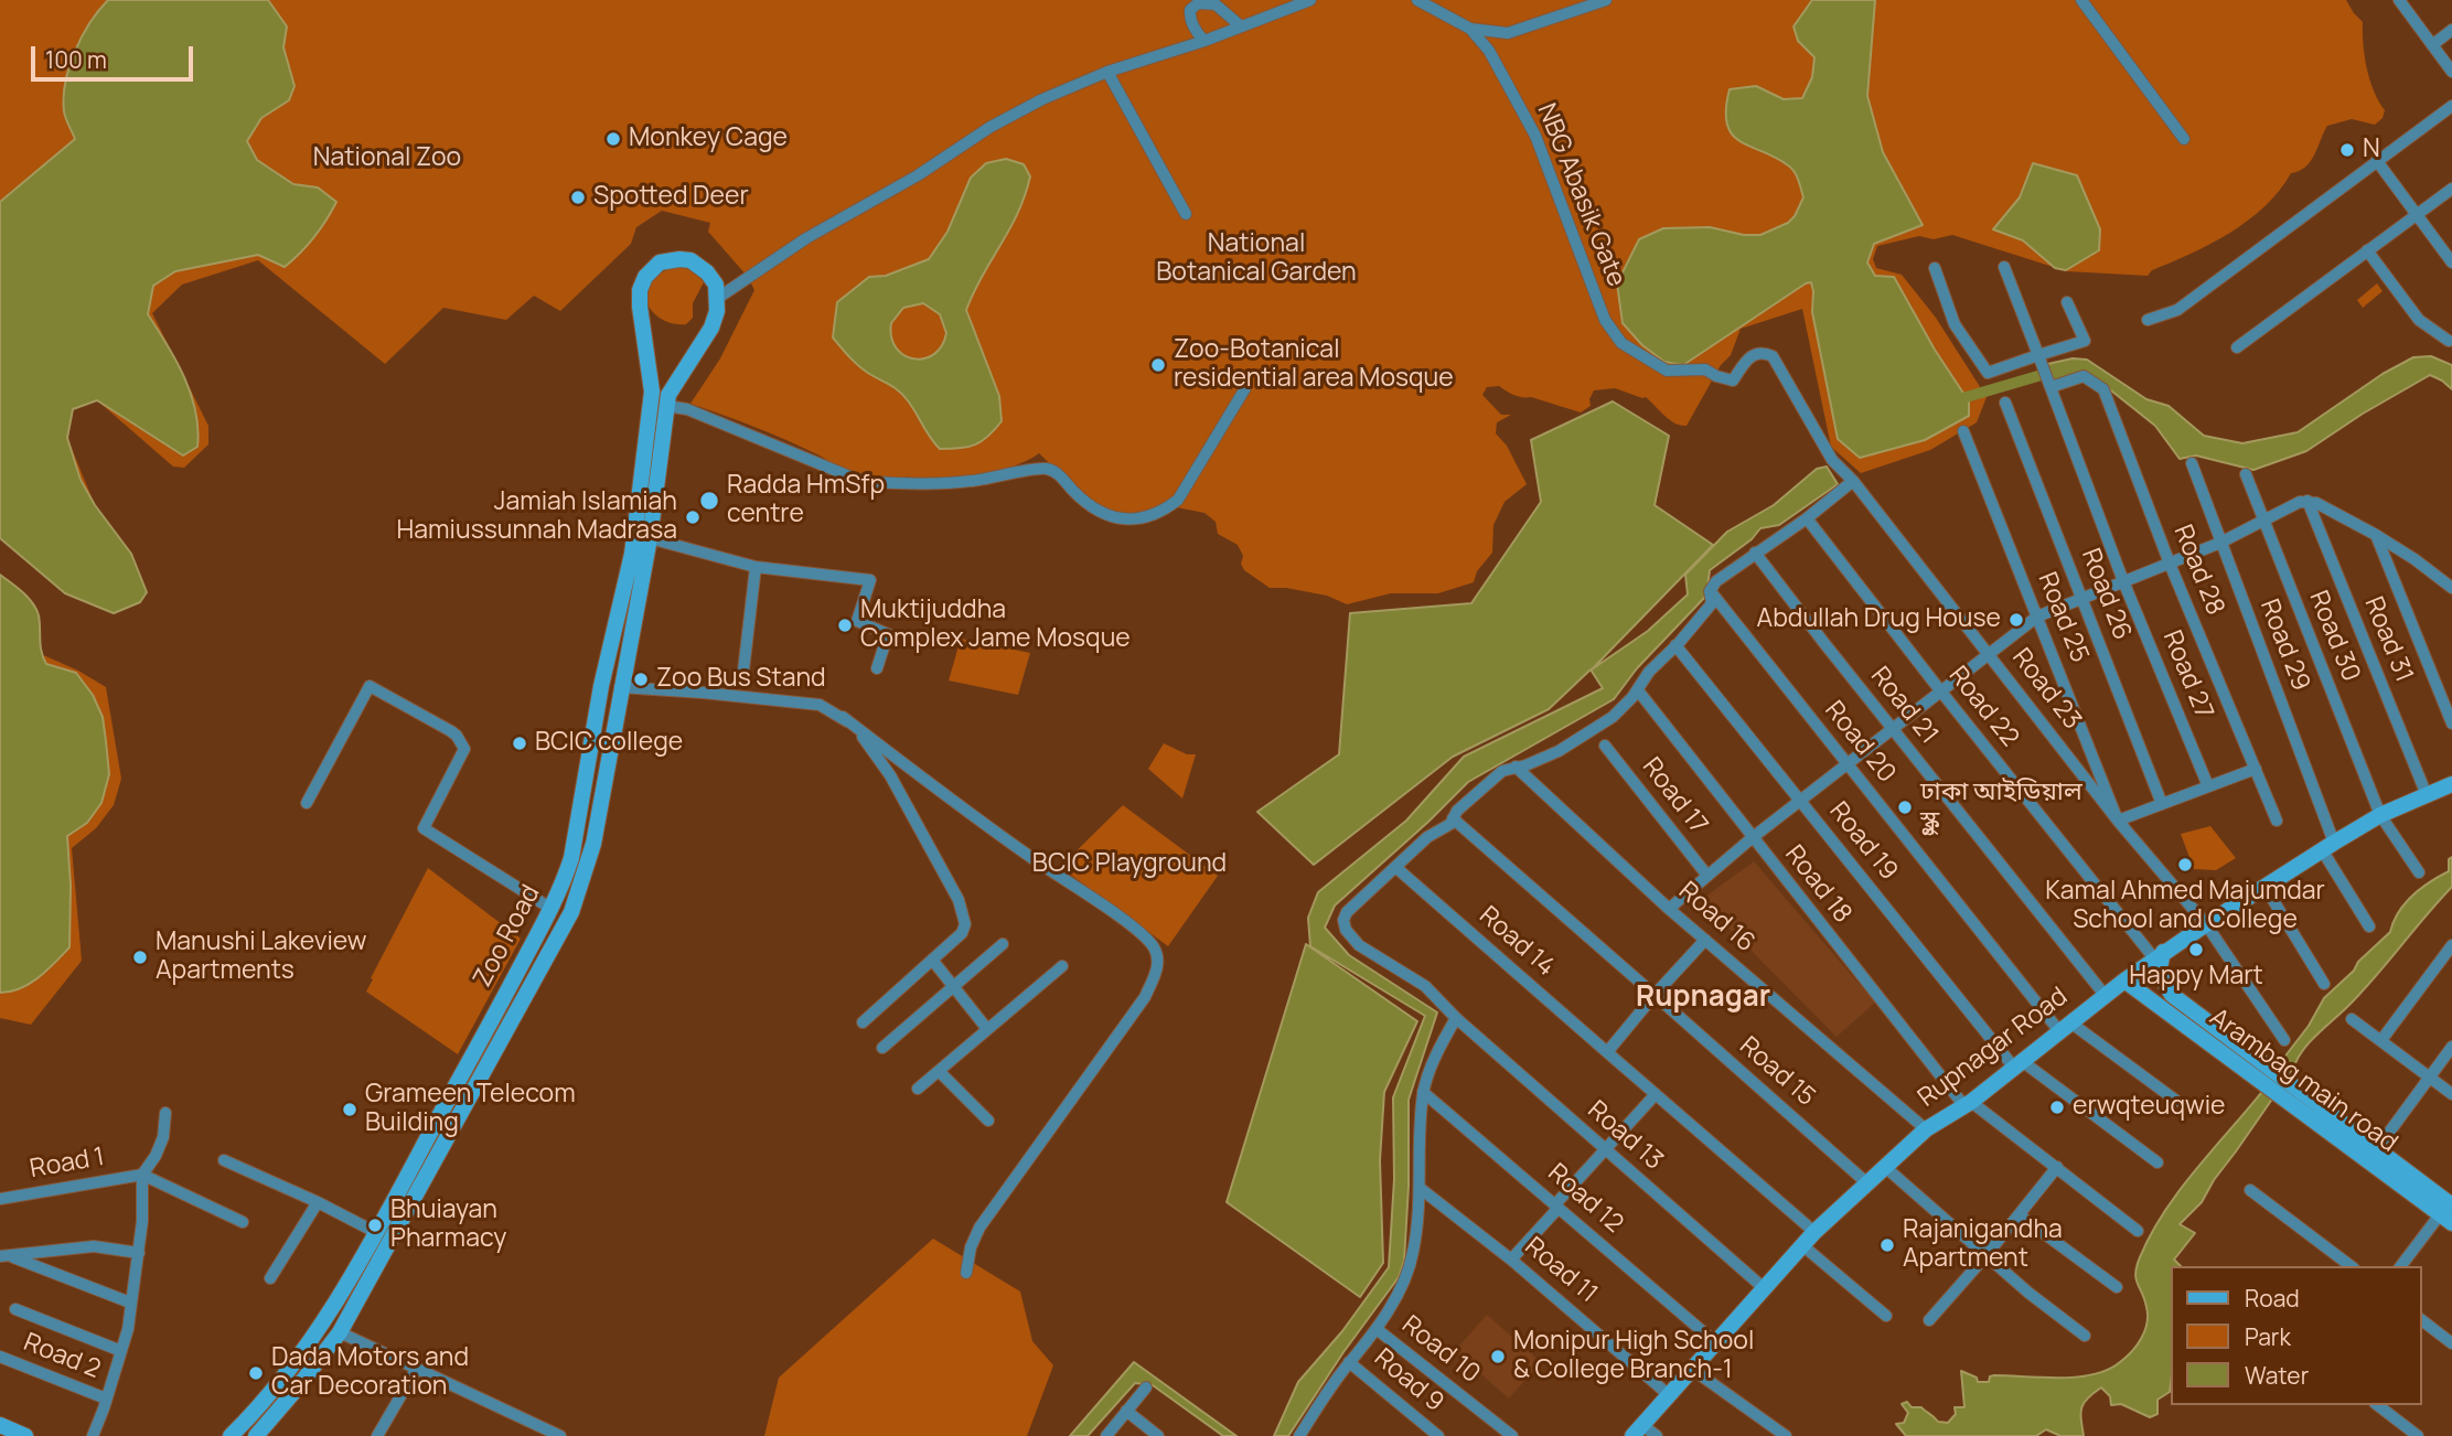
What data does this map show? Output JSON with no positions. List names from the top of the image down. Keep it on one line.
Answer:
{"streets":{"main road":["Zoo Road","Rupnagar Road","Arambag main road"],"street":["NBG Abasik Gate","Road 28","Road 26","Road 25","Road 30","Road 31","Road 29","Road 27","Road 23","Road 21","Road 22","Road 20","Road 17","Road 19","Road 18","Road 16","Road 14","Road 15","Road 13","Road 1","Road 12","Road 11","Road 10","Road 2","Road 9"]},"crossings":[["NBG Abasik Gate","Road 23"],["Road 28","Road 27"],["Road 25","Road 23"],["Road 30","Rupnagar Road"],["Road 31","Rupnagar Road"],["Road 29","Rupnagar Road"],["Road 23","Rupnagar Road"],["Road 21","Rupnagar Road"],["Road 22","Rupnagar Road"],["Road 22","Arambag main road"],["Road 20","Rupnagar Road"],["Road 19","Rupnagar Road"],["Road 18","Rupnagar Road"],["Road 16","Rupnagar Road"],["Road 14","Road 13"],["Rupnagar Road","Road 15"],["Rupnagar Road","Arambag main road"],["Rupnagar Road","Road 13"],["Rupnagar Road","Road 12"],["Rupnagar Road","Road 11"]],"districts":["Rupnagar"],"parks":["National Zoo","National Botanical Garden","BCIC Playground"],"places":["Monkey Cage","N","Spotted Deer","Zoo-Botanical residential area Mosque","Radda HmSfp centre","Jamiah Islamiah Hamiussunnah Madrasa","Abdullah Drug House","Muktijuddha Complex Jame Mosque","Zoo Bus Stand","BCIC college","ঢাকা আইডিয়াল স্কুল","Kamal Ahmed Majumdar School and College","Happy Mart","Manushi Lakeview Apartments","erwqteuqwie","Grameen Telecom Building","Bhuiayan Pharmacy","Rajanigandha Apartment","Monipur High School & College Branch-1","Dada Motors and Car Decoration"],"legend":["Road","Park","Water"],"scale_bar":"100 m"}
